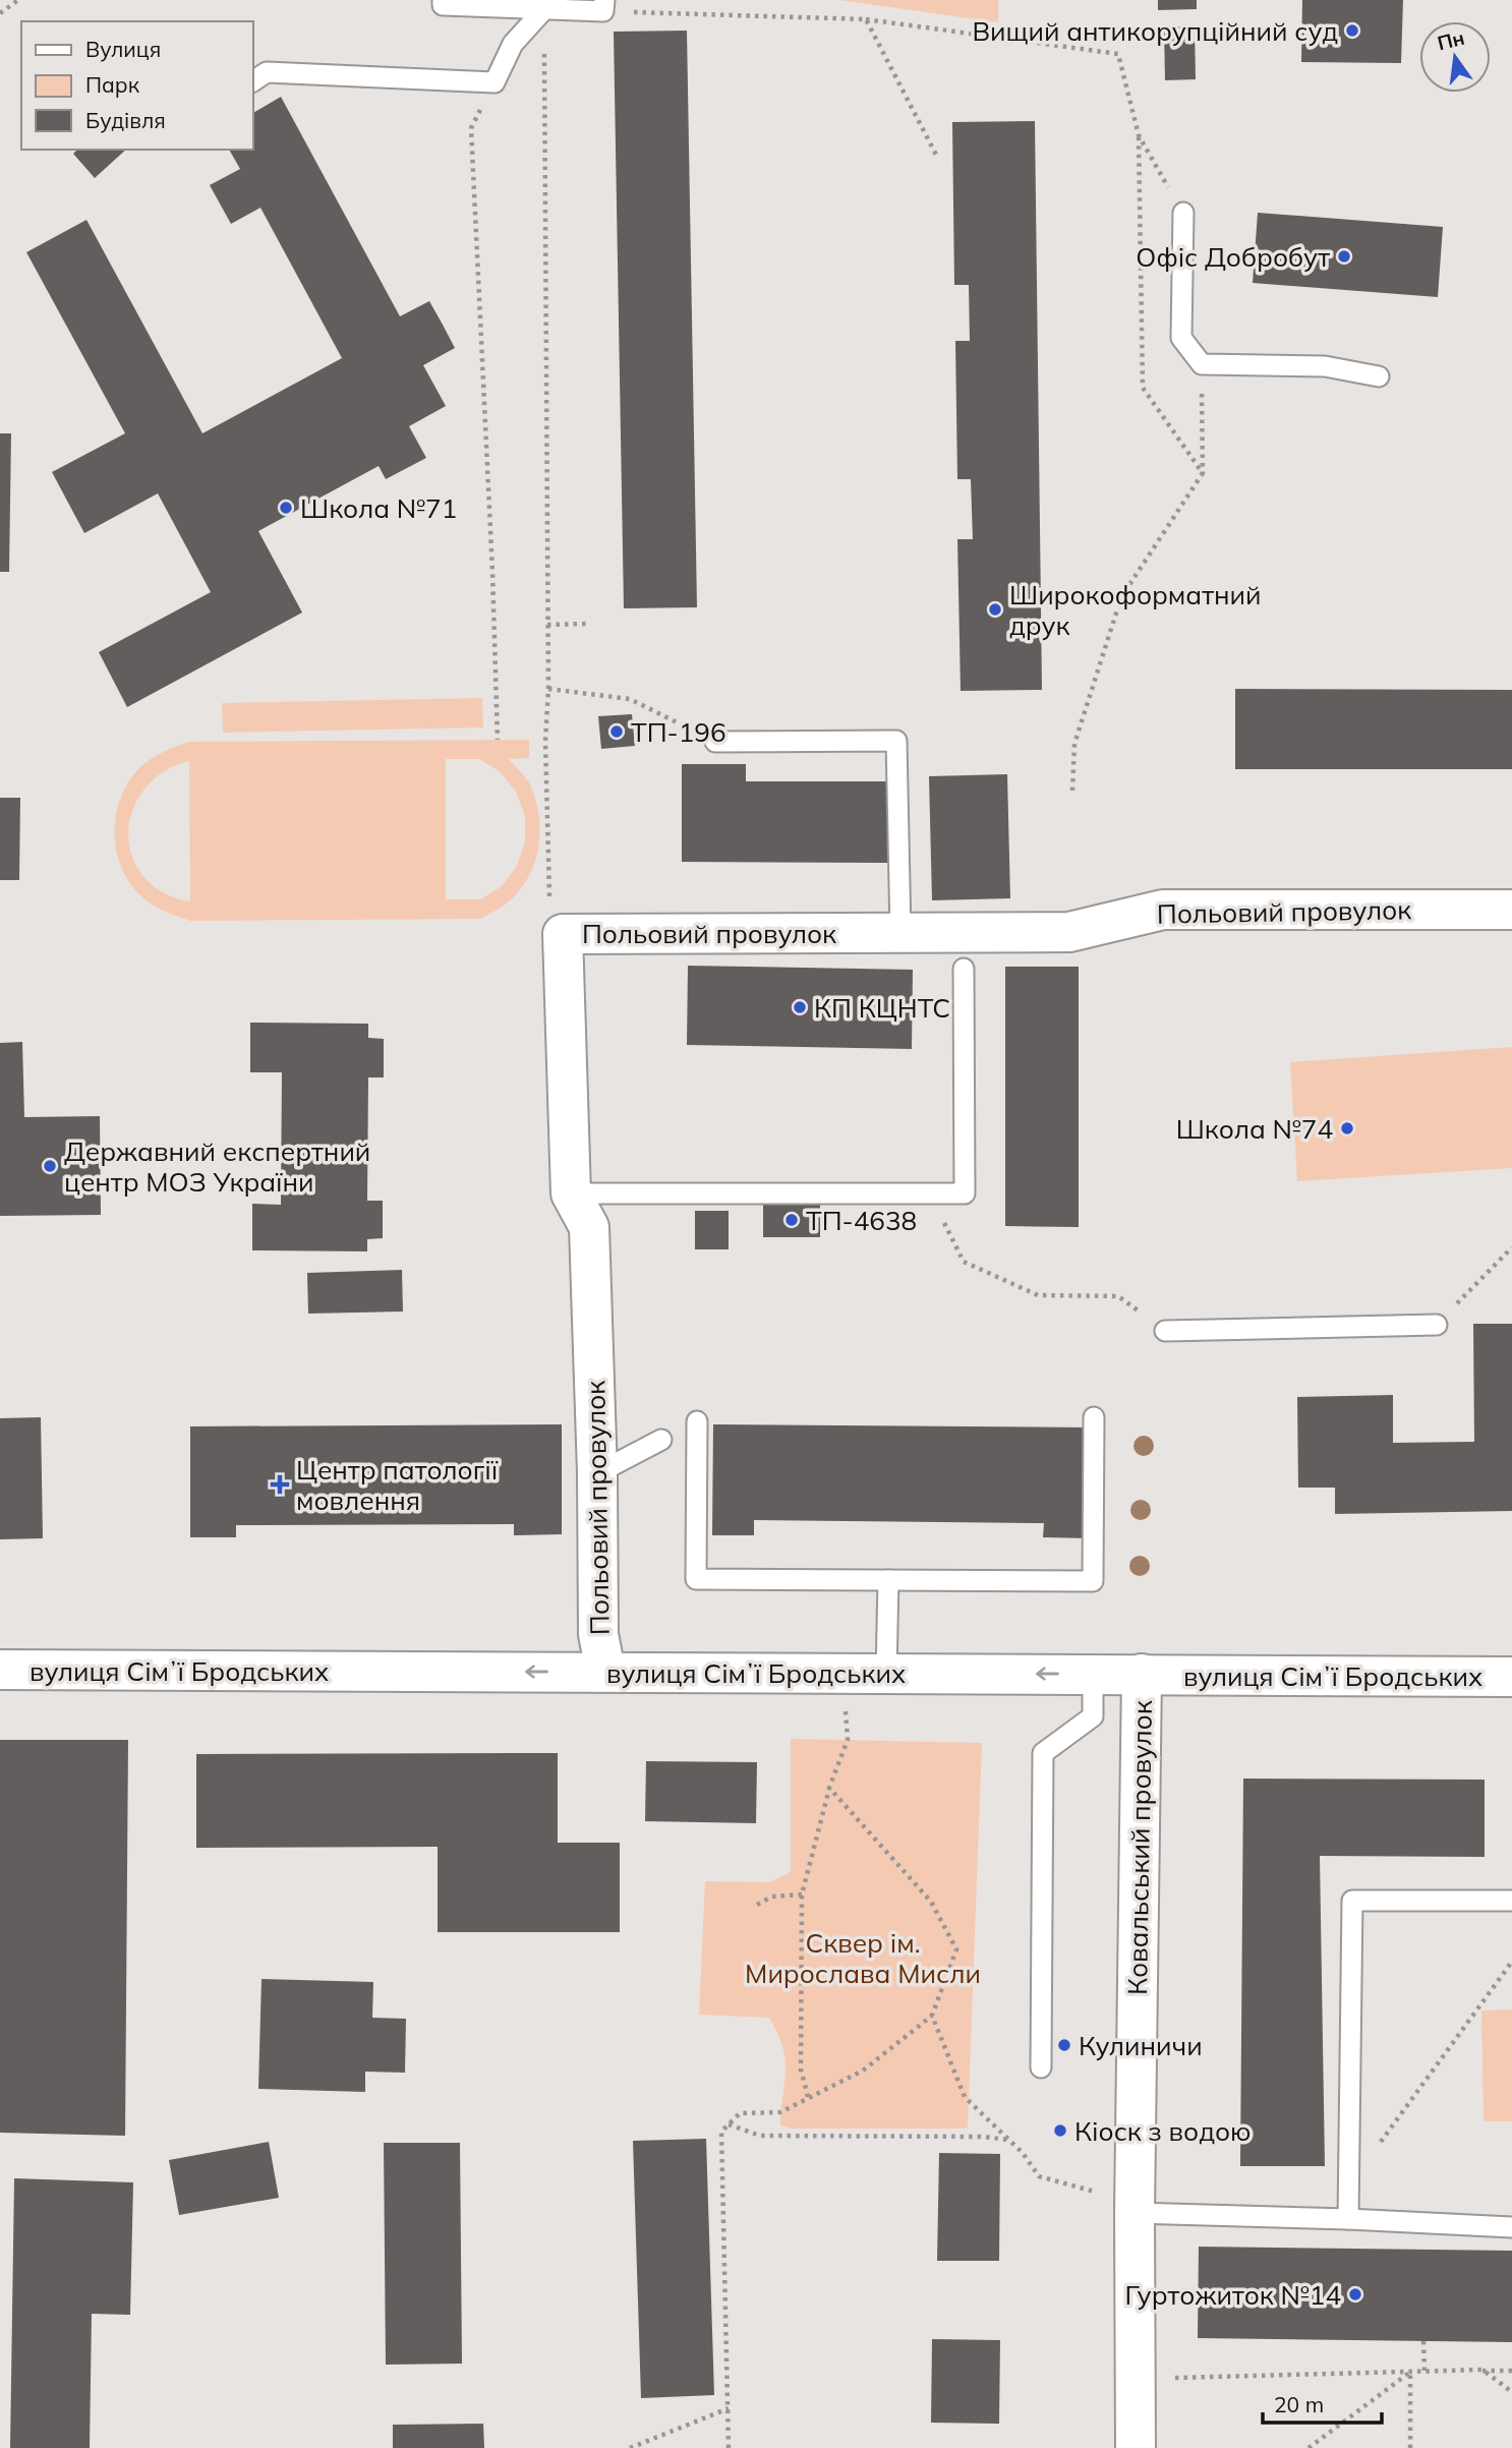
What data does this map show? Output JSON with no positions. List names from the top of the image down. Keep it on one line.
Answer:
{"streets":{"street":["Польовий провулок","вулиця Сімʼї Бродських","Ковальський провулок"]},"crossings":[["Польовий провулок","вулиця Сімʼї Бродських"],["вулиця Сімʼї Бродських","Ковальський провулок"]],"one_way":["вулиця Сімʼї Бродських"],"parks":["Сквер ім. Мирослава Мисли"],"places":{"other":["Вищий антикорупційний суд","Офіс Добробут","Школа №71","Широкоформатний друк","ТП-196","КП КЦНТС","Школа №74","Державний експертний центр МОЗ України","ТП-4638","Кулиничи","Кіоск з водою","Гуртожиток №14"],"health":["Центр патології мовлення"]},"legend":["Вулиця","Парк","Будівля"],"scale_bar":"20 m","north":"top"}
